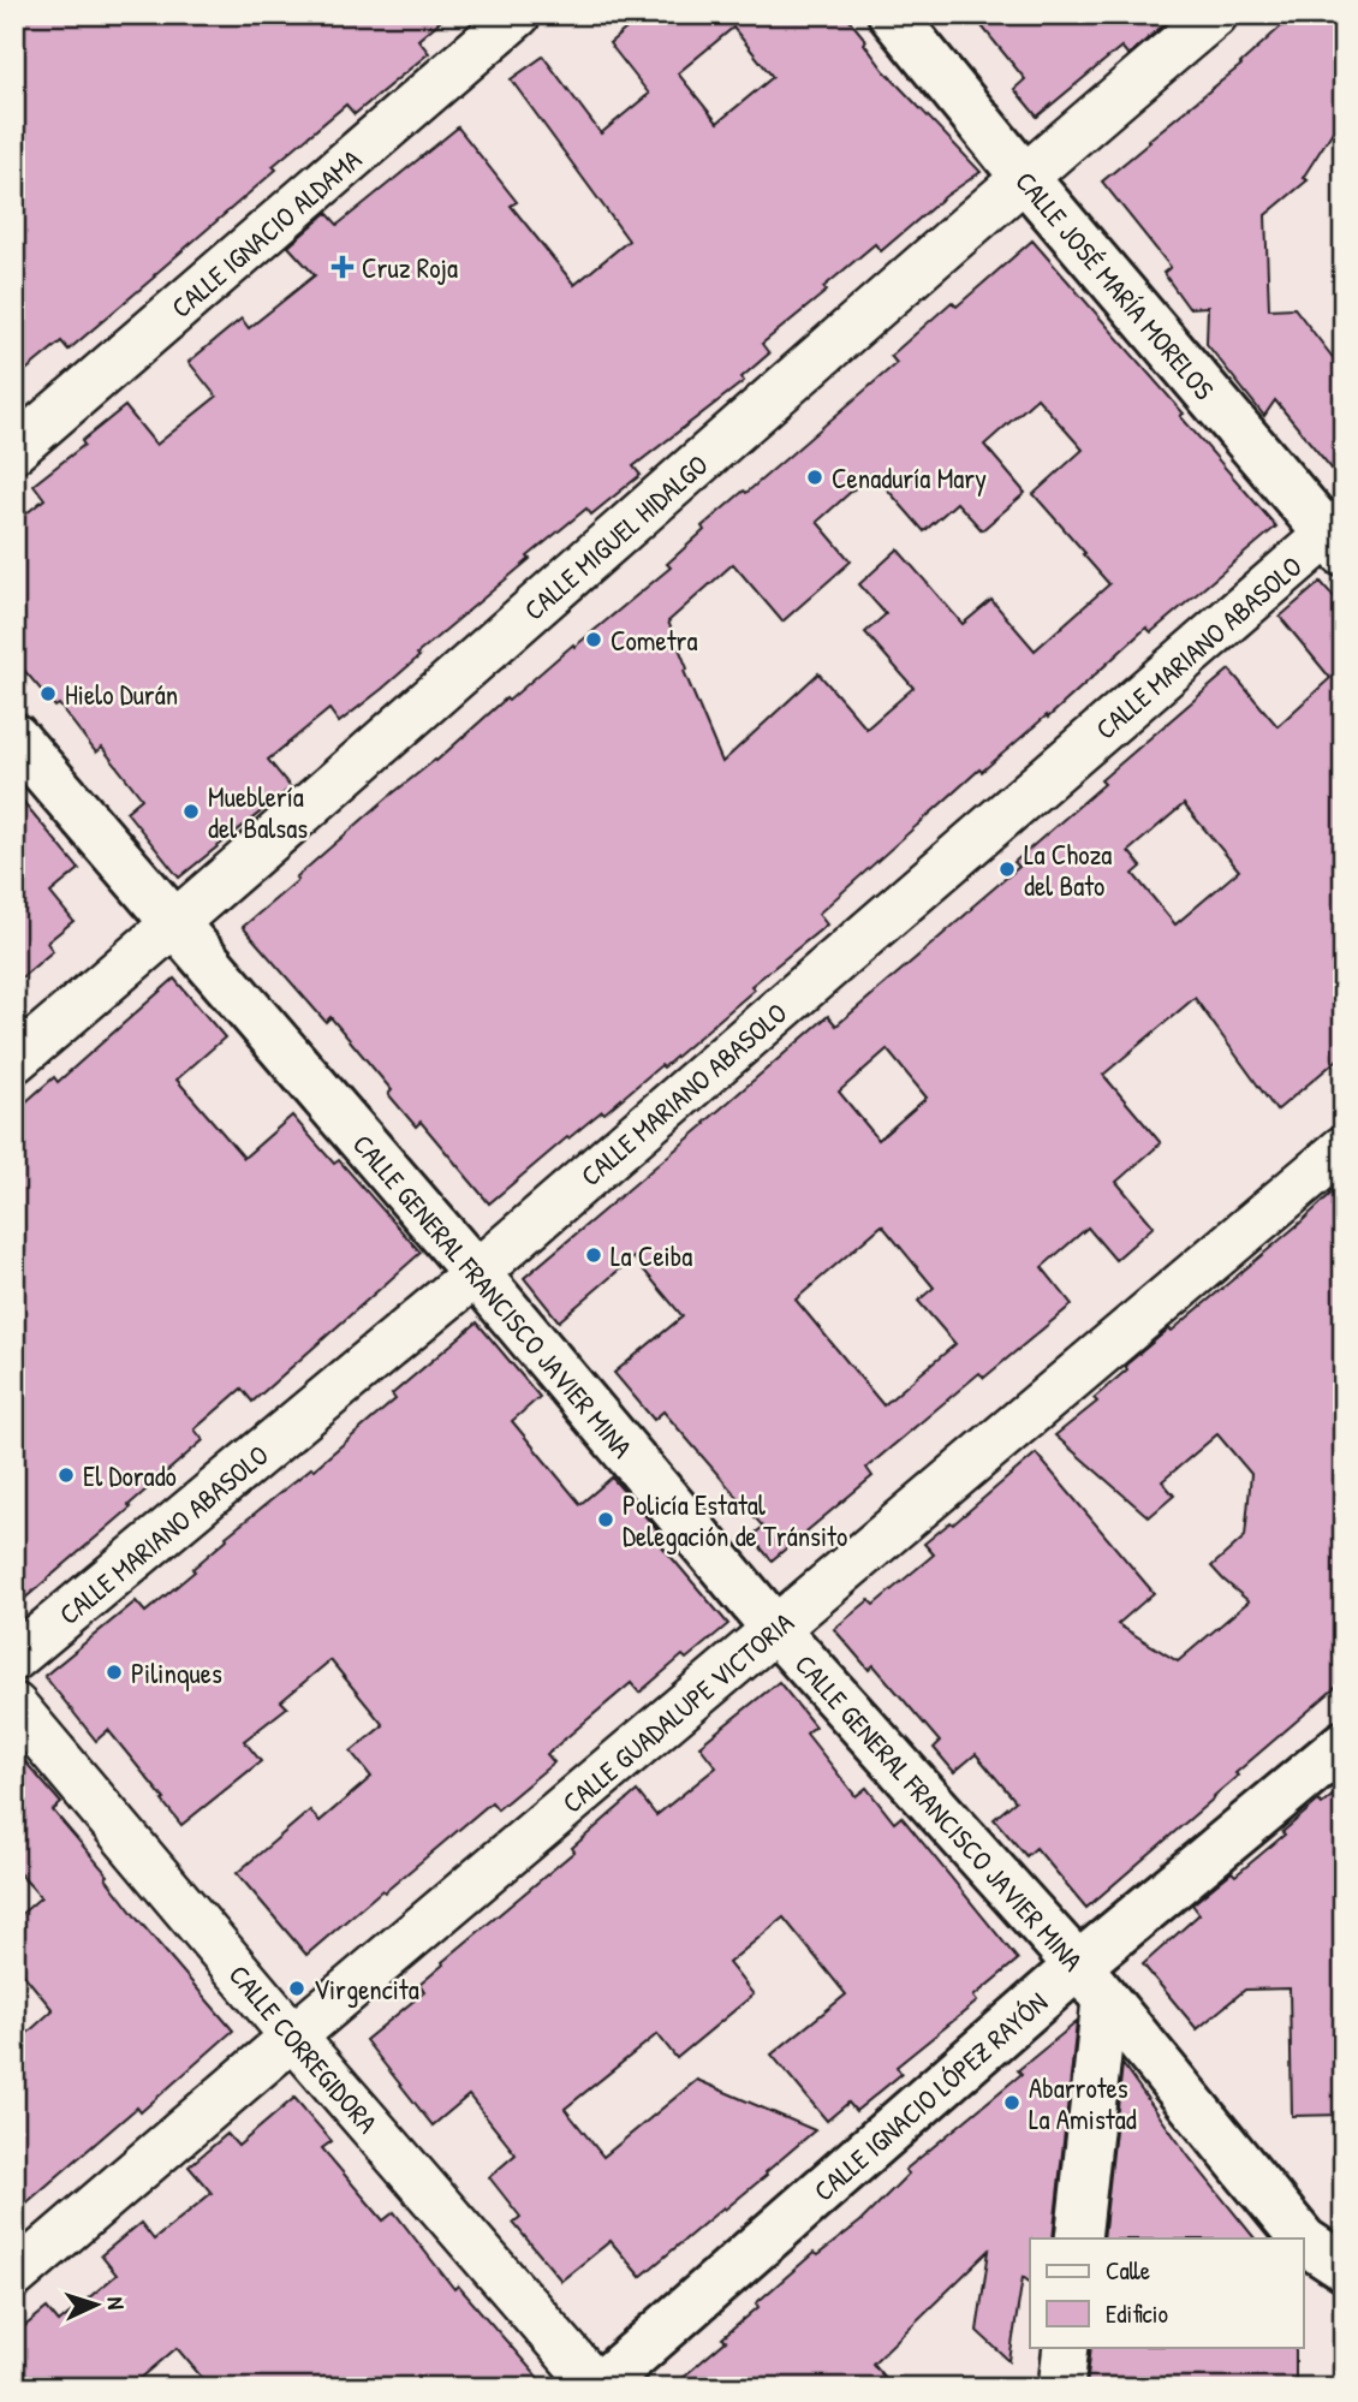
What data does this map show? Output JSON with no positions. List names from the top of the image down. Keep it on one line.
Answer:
{"streets":{"street":["CALLE IGNACIO ALDAMA","CALLE JOSÉ MARÍA MORELOS","CALLE MIGUEL HIDALGO","CALLE MARIANO ABASOLO","CALLE GENERAL FRANCISCO JAVIER MINA","CALLE GUADALUPE VICTORIA","CALLE CORREGIDORA","CALLE IGNACIO LÓPEZ RAYÓN"]},"crossings":[["CALLE JOSÉ MARÍA MORELOS","CALLE MIGUEL HIDALGO"],["CALLE JOSÉ MARÍA MORELOS","CALLE MARIANO ABASOLO"],["CALLE MIGUEL HIDALGO","CALLE GENERAL FRANCISCO JAVIER MINA"],["CALLE MARIANO ABASOLO","CALLE GENERAL FRANCISCO JAVIER MINA"],["CALLE GENERAL FRANCISCO JAVIER MINA","CALLE GUADALUPE VICTORIA"],["CALLE GENERAL FRANCISCO JAVIER MINA","CALLE IGNACIO LÓPEZ RAYÓN"],["CALLE GUADALUPE VICTORIA","CALLE CORREGIDORA"],["CALLE CORREGIDORA","CALLE IGNACIO LÓPEZ RAYÓN"]],"places":{"health":["Cruz Roja"],"other":["Cenaduría Mary","Cometra","Hielo Durán","Mueblería del Balsas","La Choza del Bato","La Ceiba","El Dorado","Policía Estatal Delegación de Tránsito","Pilinques","Virgencita","Abarrotes La Amistad"]},"legend":["Calle","Edificio"],"north":"right"}
